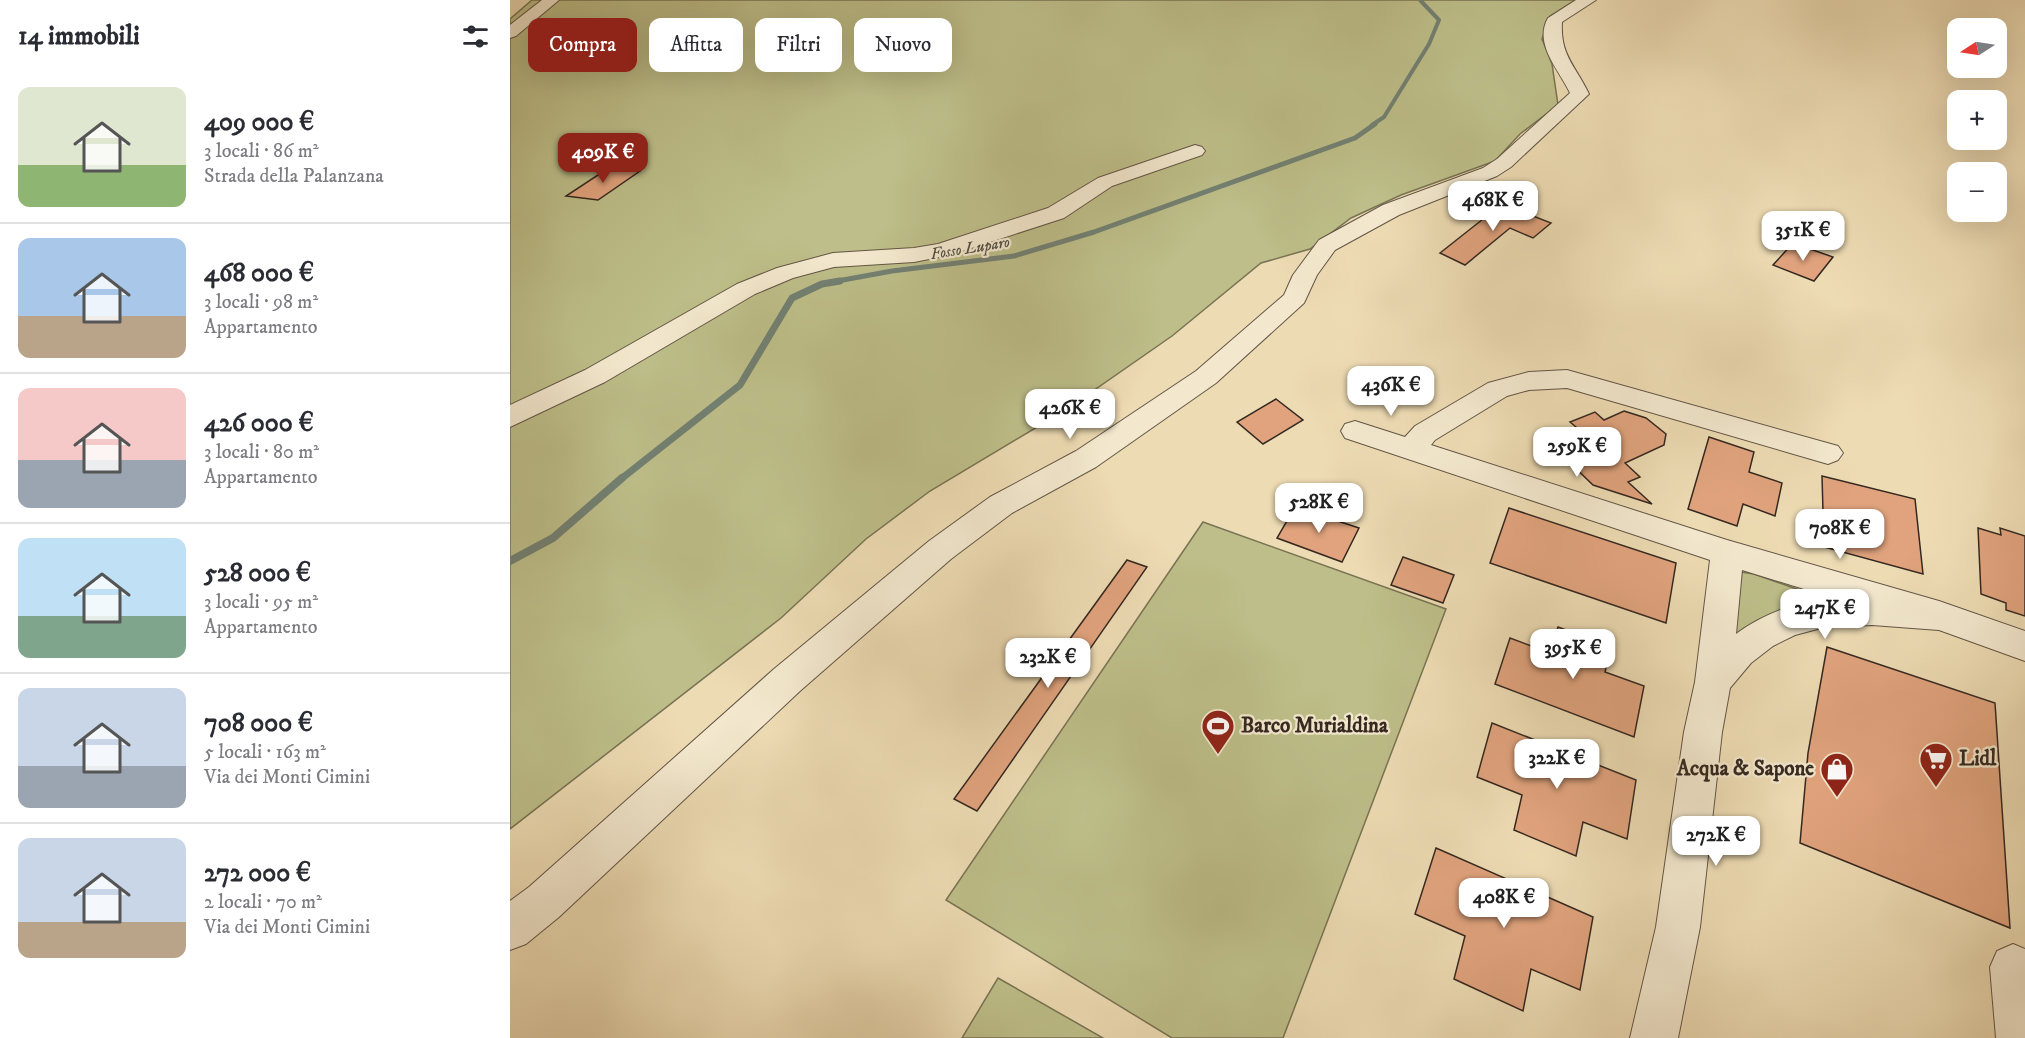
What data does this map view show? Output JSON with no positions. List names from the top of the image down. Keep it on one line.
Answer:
{"water":["Fosso Luparo"],"places":{"sports":["Barco Murialdina"],"supermarket":["Lidl"],"shop":["Acqua & Sapone"]},"north":"left","page":{"heading":"14 immobili","map_buttons":["+","−"],"chip":["Compra","Affitta","Filtri","Nuovo"],"list":[{"name":"409 000 €","note":"3 locali · 86 m² · Strada della Palanzana"},{"name":"468 000 €","note":"3 locali · 98 m² · Appartamento"},{"name":"426 000 €","note":"3 locali · 80 m² · Appartamento"},{"name":"528 000 €","note":"3 locali · 95 m² · Appartamento"},{"name":"708 000 €","note":"5 locali · 163 m² · Via dei Monti Cimini"},{"name":"272 000 €","note":"2 locali · 70 m² · Via dei Monti Cimini"}],"price":["409K €","468K €","351K €","436K €","426K €","259K €","528K €","708K €","247K €","395K €","232K €","322K €","272K €","408K €"]}}
